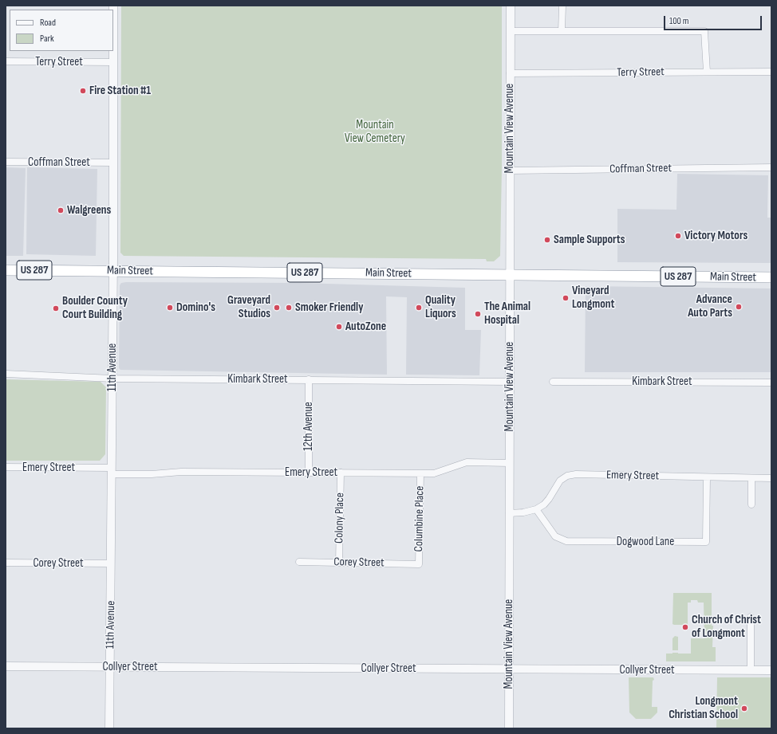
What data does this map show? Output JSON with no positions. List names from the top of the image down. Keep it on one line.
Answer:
{"streets":{"highway":["US 287","Main Street"],"street":["Terry Street","Mountain View Avenue","Coffman Street","11th Avenue","Kimbark Street","12th Avenue","Emery Street","Colony Place","Columbine Place","Dogwood Lane","Corey Street","Collyer Street"]},"crossings":[["Terry Street","Mountain View Avenue"],["Terry Street","11th Avenue"],["Mountain View Avenue","Coffman Street"],["Mountain View Avenue","Main Street"],["Mountain View Avenue","Kimbark Street"],["Mountain View Avenue","Emery Street"],["Mountain View Avenue","Collyer Street"],["Coffman Street","11th Avenue"],["Main Street","11th Avenue"],["11th Avenue","Kimbark Street"],["11th Avenue","Emery Street"],["11th Avenue","Corey Street"],["11th Avenue","Collyer Street"],["Kimbark Street","12th Avenue"],["12th Avenue","Emery Street"],["Emery Street","Colony Place"],["Emery Street","Columbine Place"],["Emery Street","Dogwood Lane"],["Colony Place","Corey Street"],["Columbine Place","Corey Street"]],"parks":["Mountain View Cemetery"],"places":["Fire Station #1","Walgreens","Victory Motors","Sample Supports","Vineyard Longmont","Advance Auto Parts","Domino's","Graveyard Studios","Smoker Friendly","Quality Liquors","Boulder County Court Building","The Animal Hospital","AutoZone","Church of Christ of Longmont","Longmont Christian School"],"legend":["Road","Park"],"scale_bar":"100 m"}
